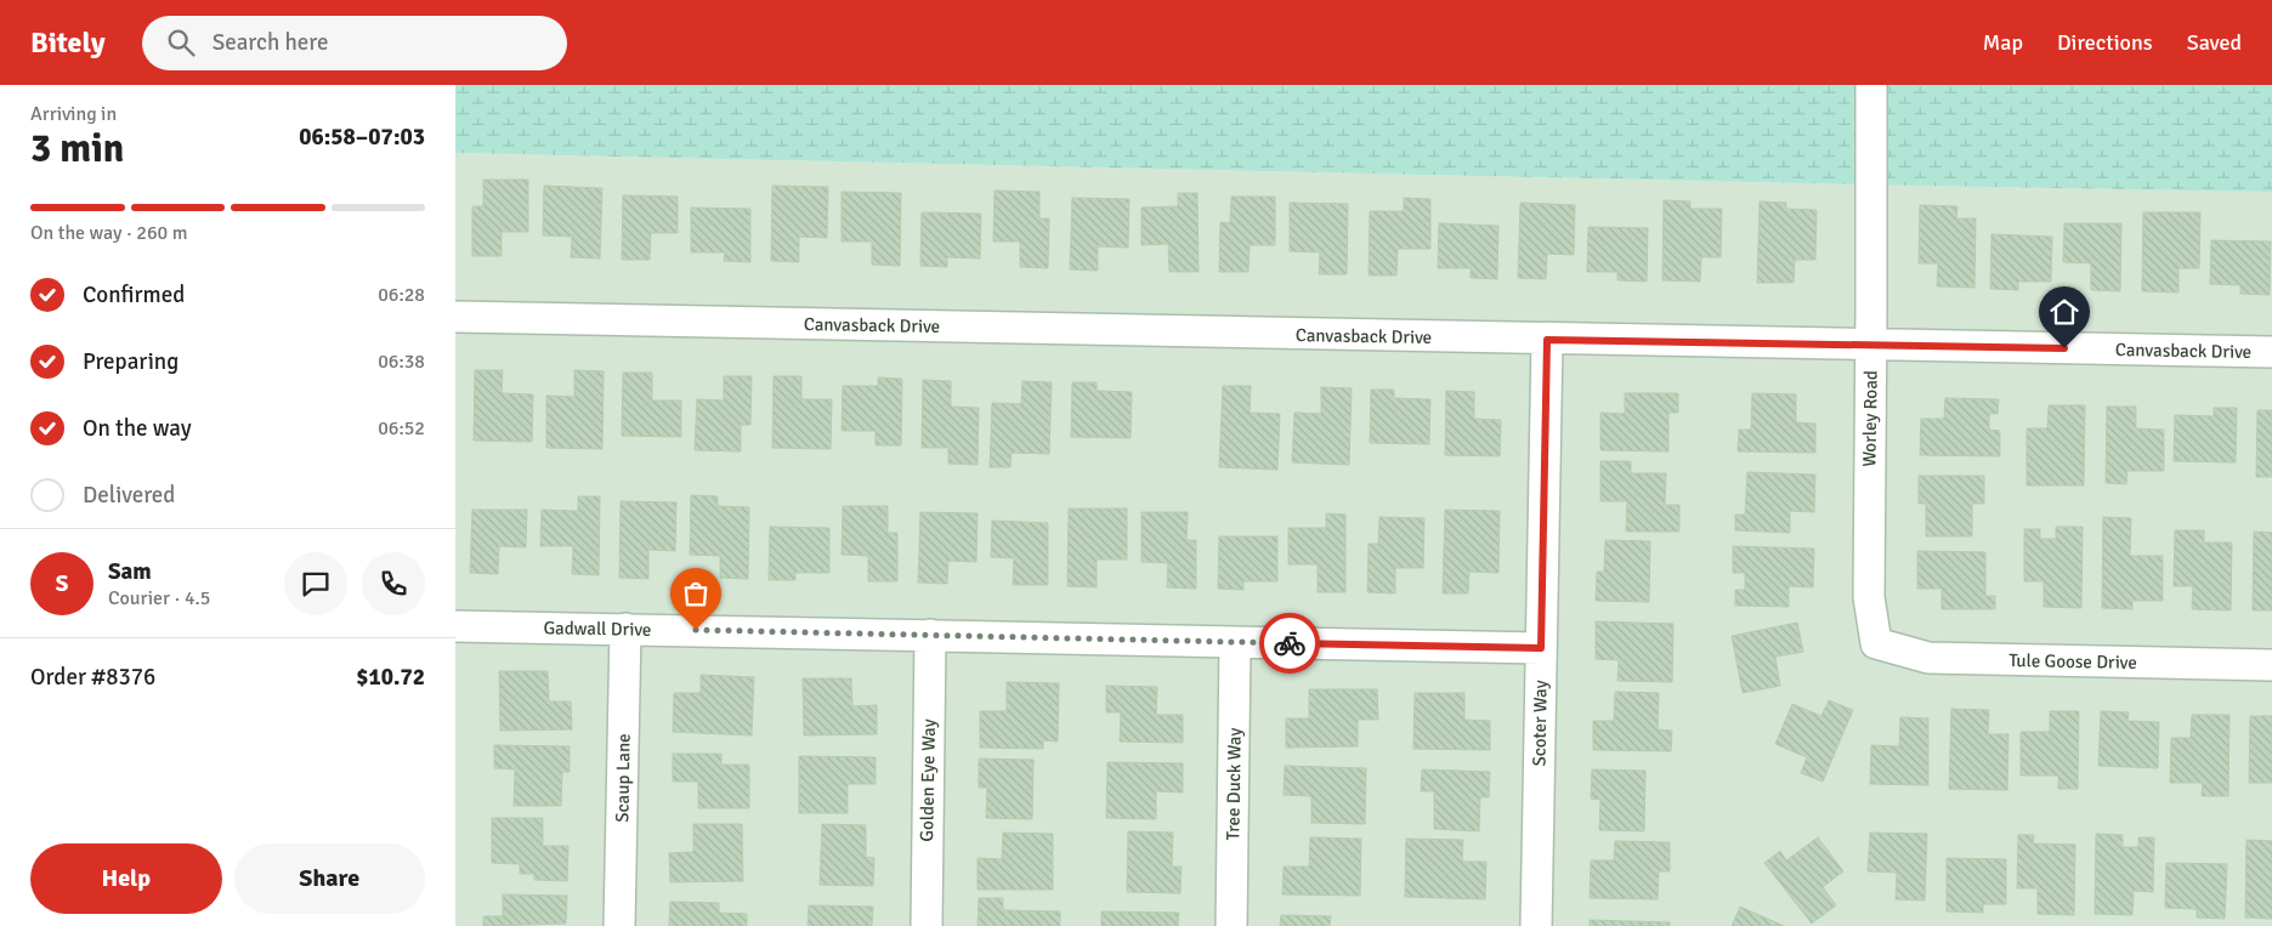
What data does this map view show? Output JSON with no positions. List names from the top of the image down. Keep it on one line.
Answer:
{"streets":{"street":["Canvasback Drive","Worley Road","Gadwall Drive","Tule Goose Drive","Scoter Way","Scaup Lane","Golden Eye Way","Tree Duck Way"]},"crossings":[["Canvasback Drive","Worley Road"],["Canvasback Drive","Scoter Way"],["Worley Road","Tule Goose Drive"],["Gadwall Drive","Scoter Way"],["Gadwall Drive","Scaup Lane"],["Gadwall Drive","Golden Eye Way"],["Gadwall Drive","Tree Duck Way"]],"page":{"header":"Bitely","search":"Search here","nav":["Map","Directions","Saved"],"heading":["3 min","Arriving in","06:58–07:03"],"panel":["Sam","Courier · 4.5","Order #8376","$10.72"],"bar":"On the way · 260 m","list":[["Confirmed","06:28"],["Preparing","06:38"],["On the way","06:52"],"Delivered"],"round":"S","buttons":["Help","Share"]}}
